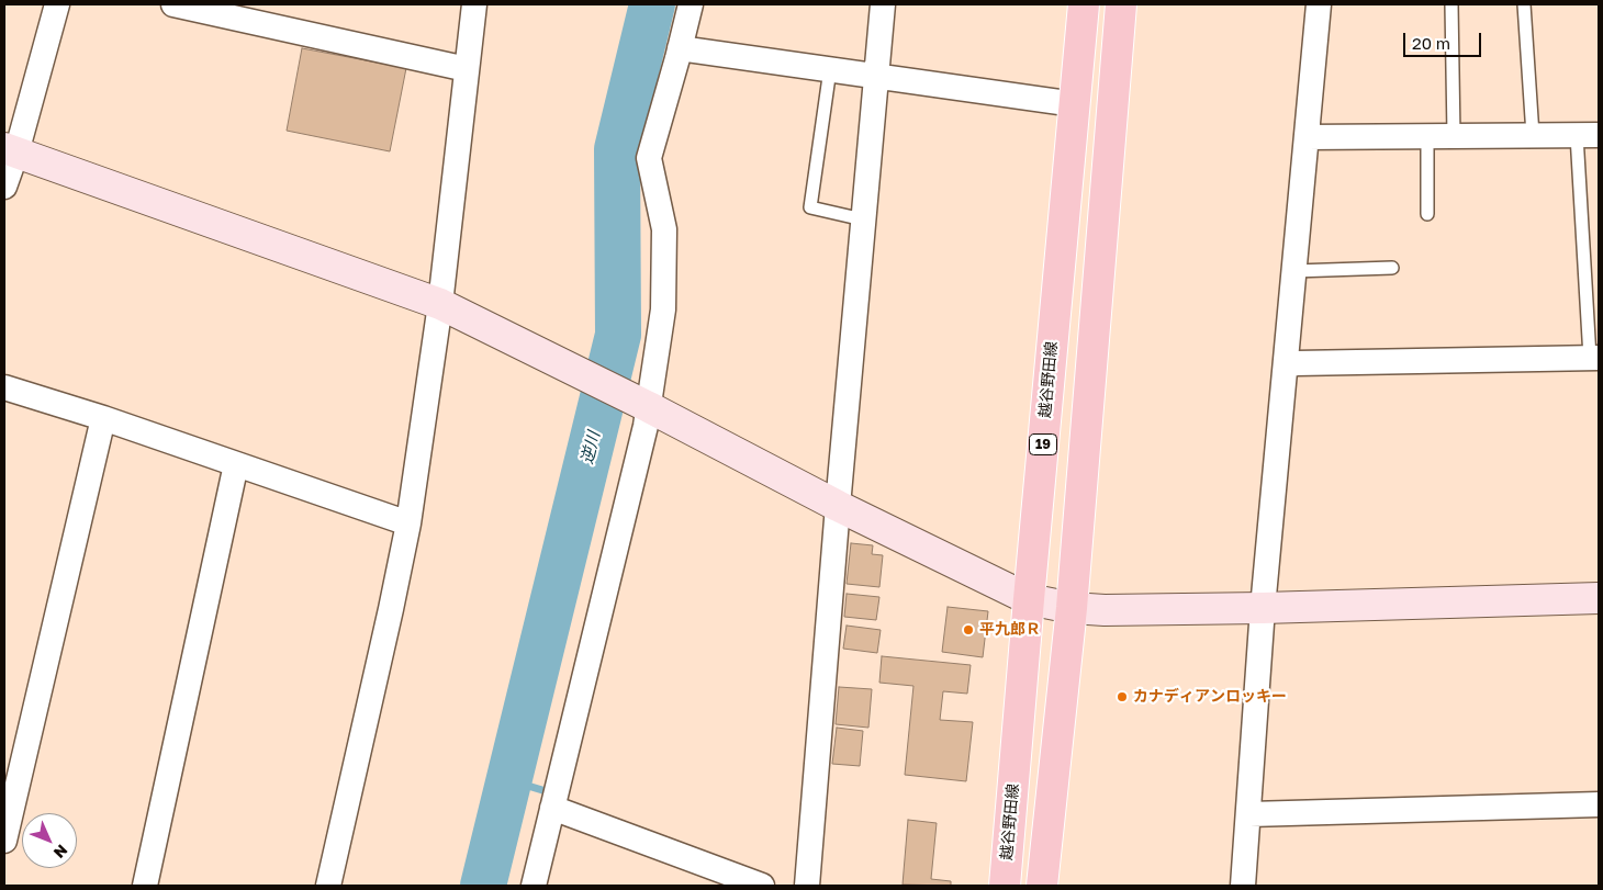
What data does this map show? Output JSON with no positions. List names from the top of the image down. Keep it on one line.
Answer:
{"streets":{"main road":["越谷野田線","19"]},"water":["逆川"],"places":["平九郎Ｒ","カナディアンロッキー"],"scale_bar":"20 m","north":"bottom right"}
